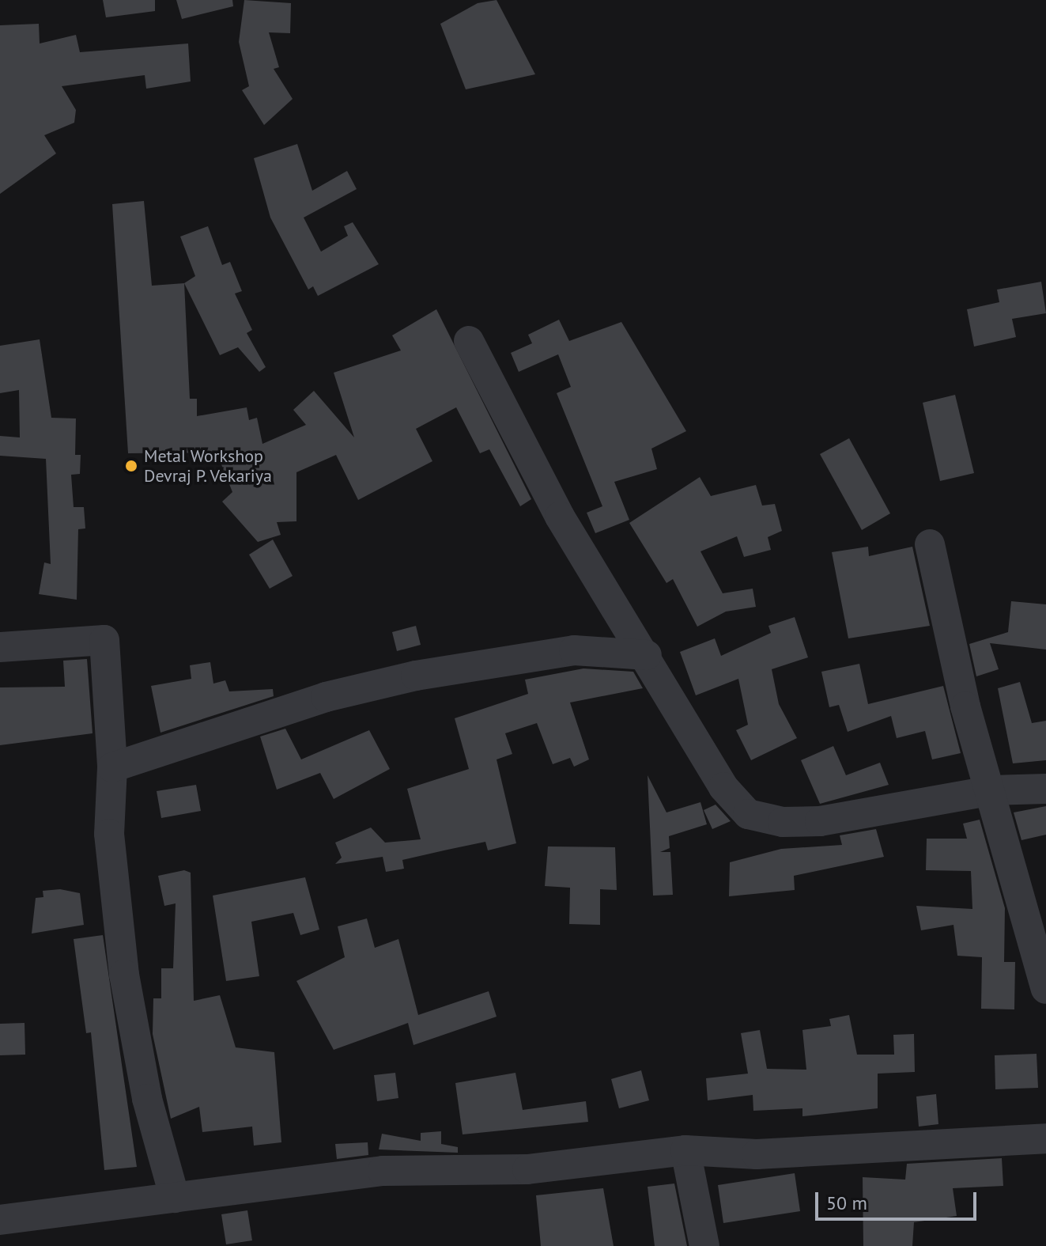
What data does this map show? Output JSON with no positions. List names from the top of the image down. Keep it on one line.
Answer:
{"places":["Metal Workshop Devraj P. Vekariya"],"scale_bar":"50 m"}
